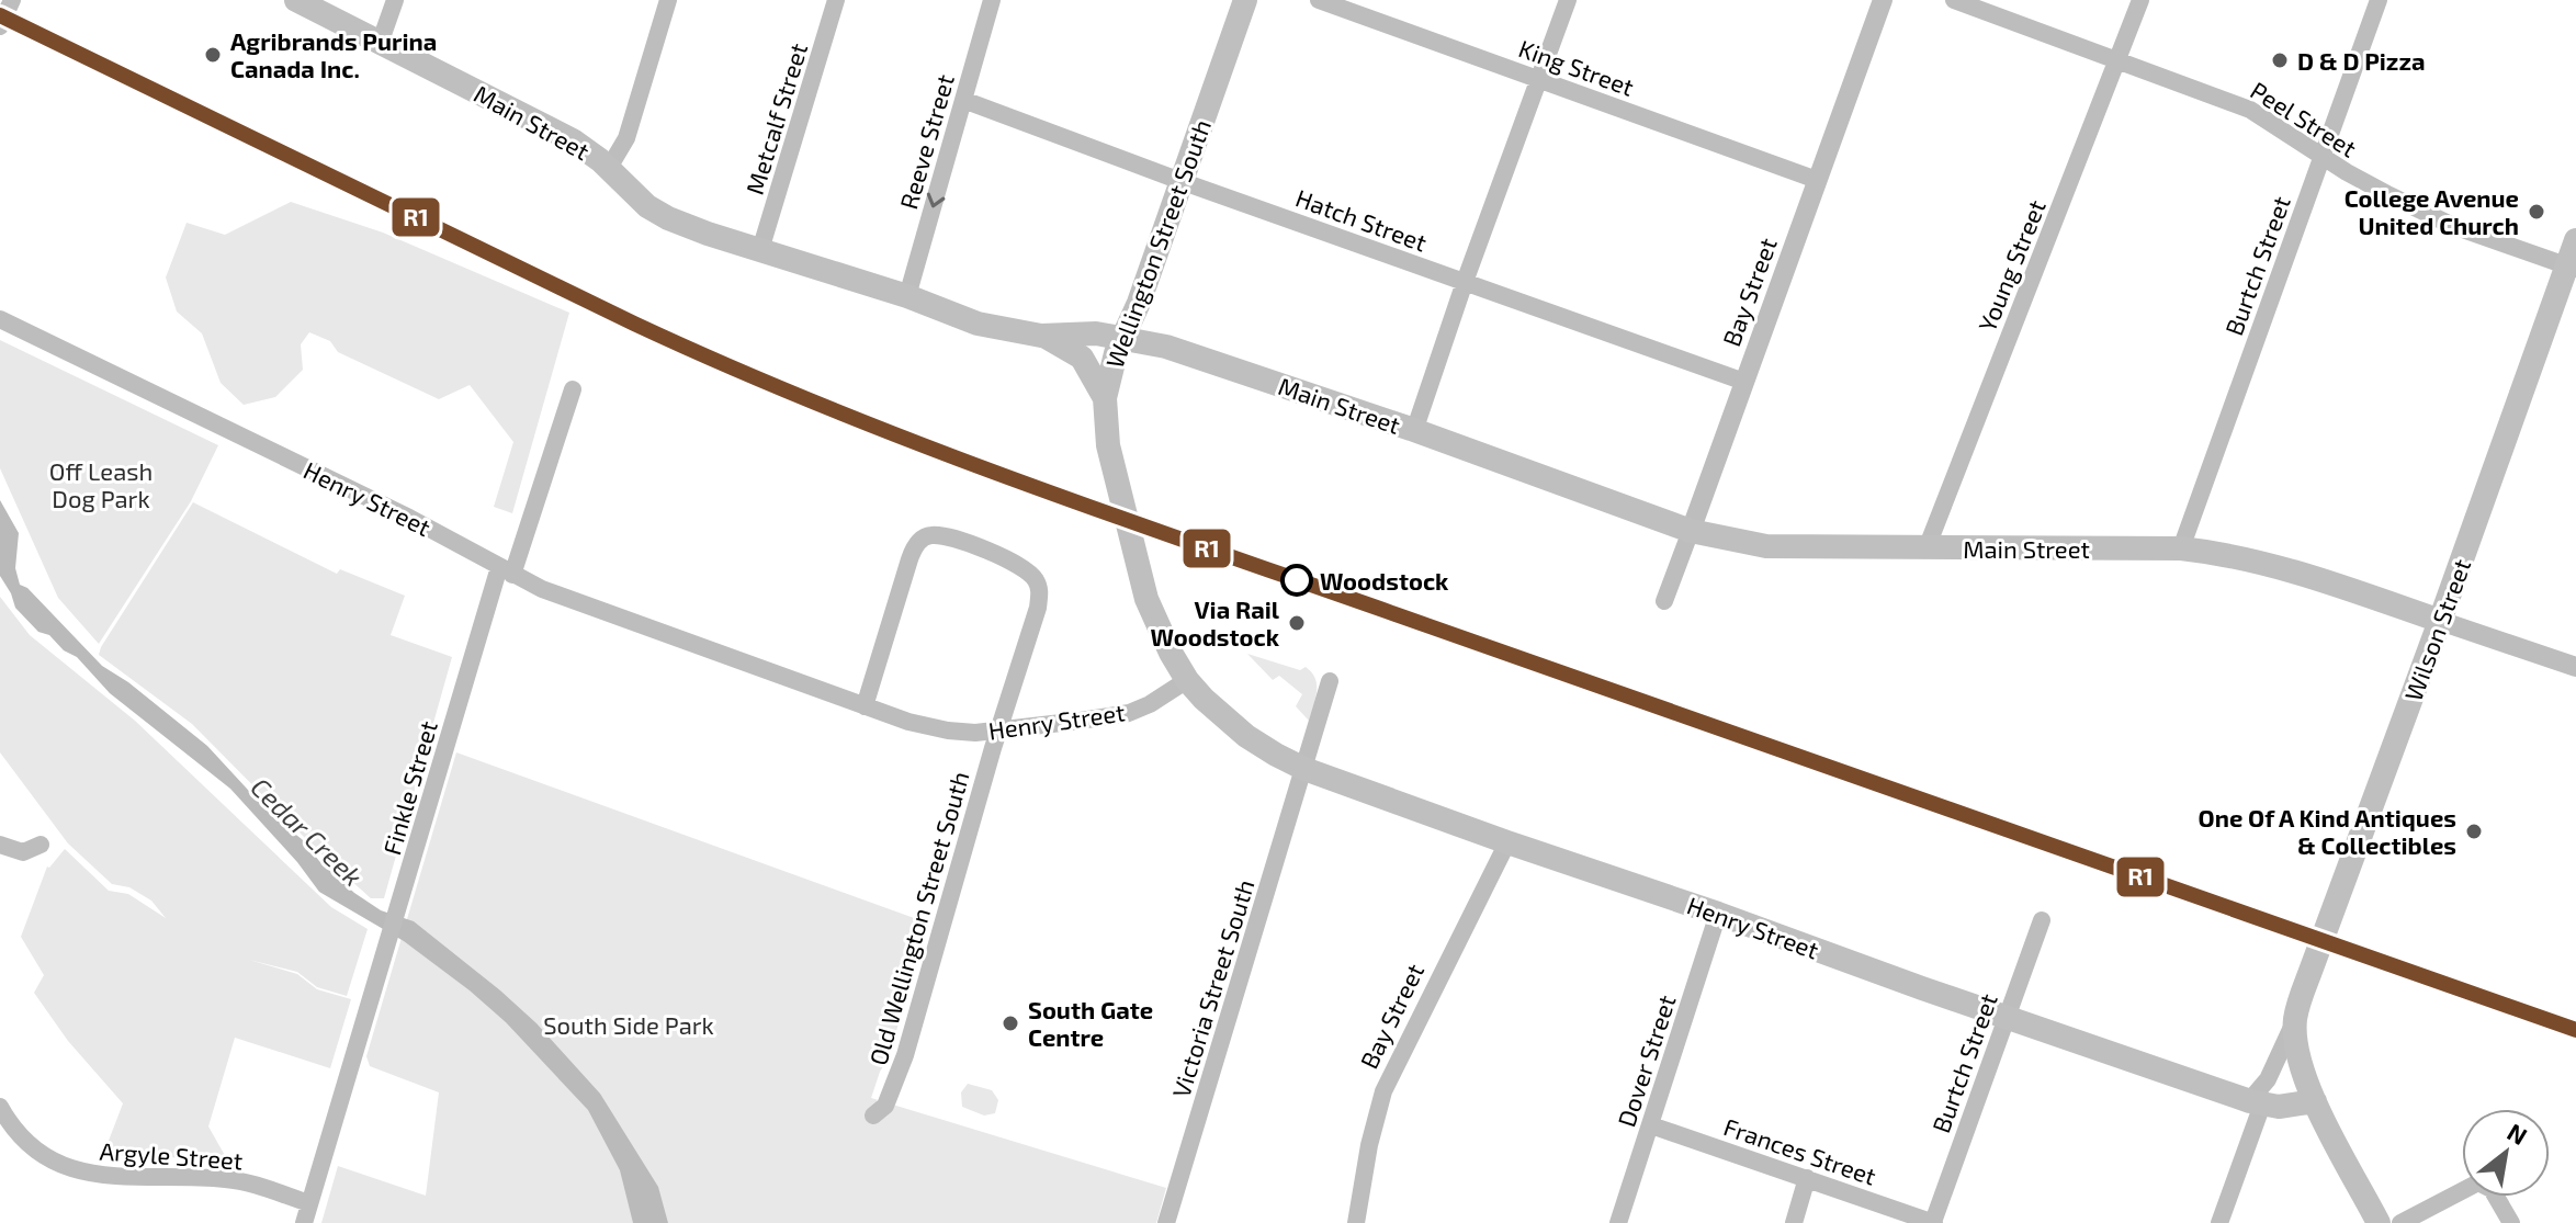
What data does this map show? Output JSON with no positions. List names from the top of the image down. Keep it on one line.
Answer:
{"streets":{"main road":["Main Street","Wellington Street South","Henry Street","Wilson Street"],"street":["King Street","Metcalf Street","Peel Street","Reeve Street","Hatch Street","Young Street","Burtch Street","Bay Street","Finkle Street","Old Wellington Street South","Victoria Street South","Dover Street","Frances Street","Argyle Street"]},"crossings":[["King Street","Bay Street"],["Metcalf Street","Main Street"],["Peel Street","Young Street"],["Peel Street","Burtch Street"],["Peel Street","Wilson Street"],["Main Street","Reeve Street"],["Main Street","Wellington Street South"],["Main Street","Young Street"],["Main Street","Burtch Street"],["Main Street","Bay Street"],["Main Street","Wilson Street"],["Reeve Street","Hatch Street"],["Hatch Street","Wellington Street South"],["Hatch Street","Bay Street"],["Wellington Street South","Henry Street"],["Burtch Street","Henry Street"],["Burtch Street","Frances Street"],["Bay Street","Henry Street"],["Henry Street","Wilson Street"],["Henry Street","Finkle Street"],["Henry Street","Old Wellington Street South"],["Henry Street","Victoria Street South"],["Henry Street","Dover Street"],["Finkle Street","Argyle Street"],["Dover Street","Frances Street"]],"one_way":["Reeve Street"],"water":["Cedar Creek"],"parks":["Off Leash Dog Park","South Side Park"],"places":["Agribrands Purina Canada Inc.","D & D Pizza","College Avenue United Church","Woodstock","Via Rail Woodstock","One Of A Kind Antiques & Collectibles","South Gate Centre"],"lines":["transit line R1"],"north":"top right"}
